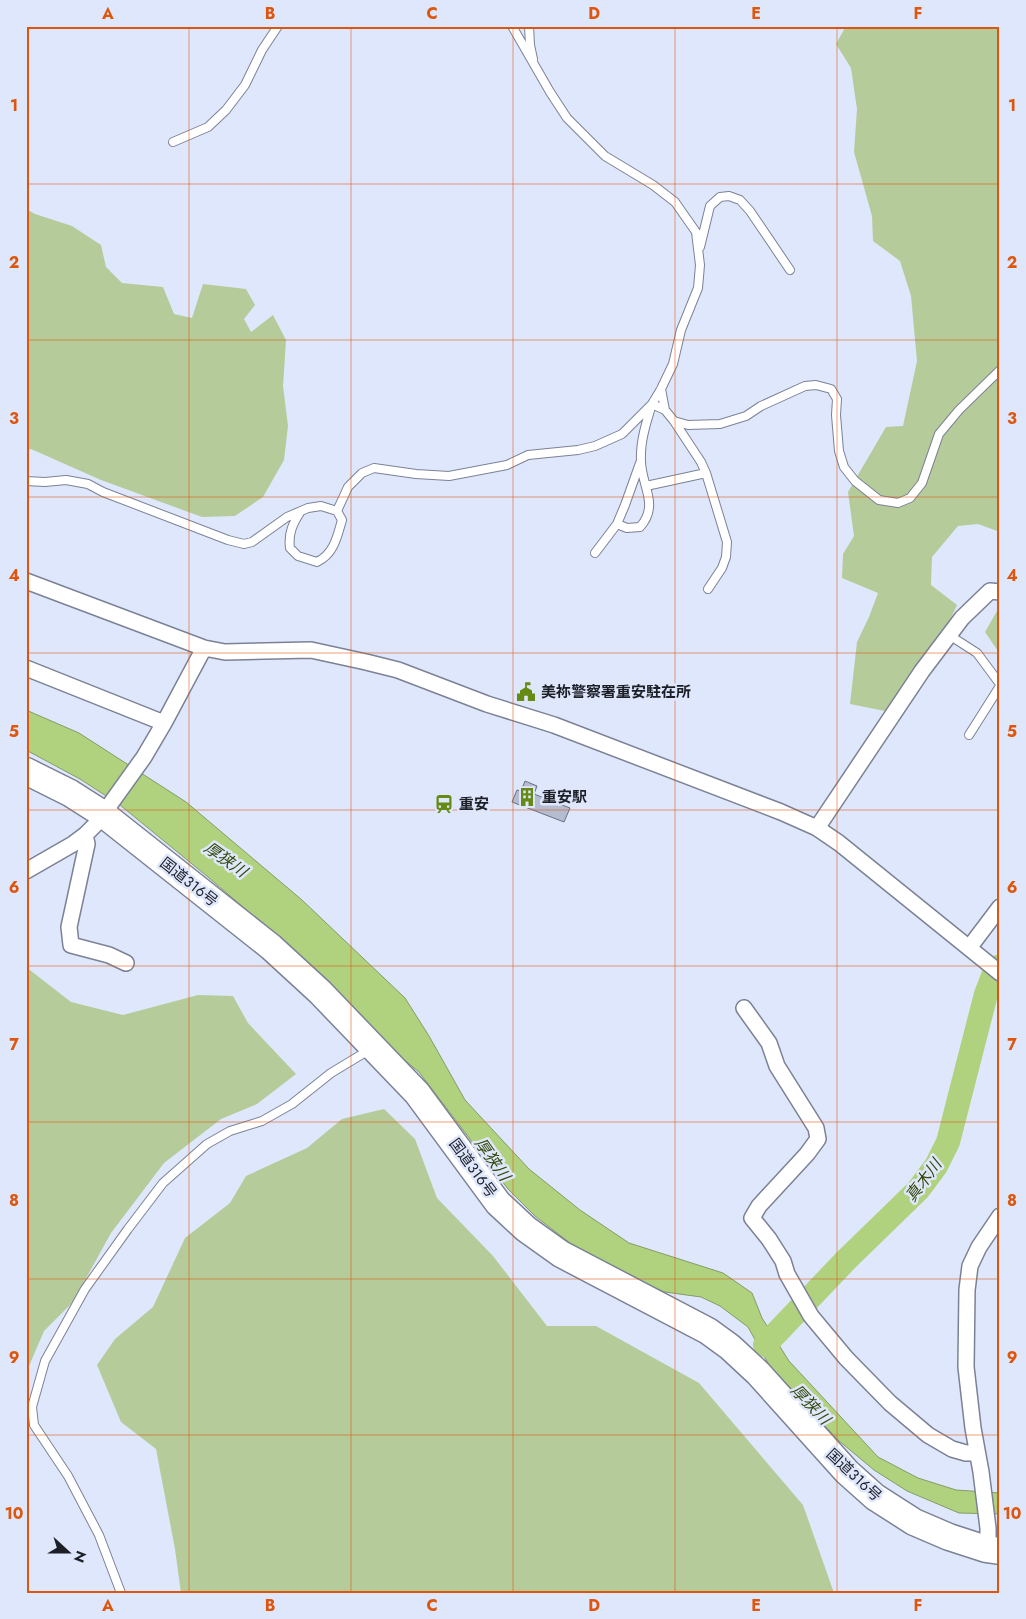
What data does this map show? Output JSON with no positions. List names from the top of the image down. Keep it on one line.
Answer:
{"streets":{"highway":["国道316号"]},"water":["厚狭川","真木川"],"places":{"public building":["美祢警察署重安駐在所"],"building":["重安駅"],"station":["重安"]},"north":"right","grid":{"columns":["A","B","C","D","E","F"],"rows":["1","2","3","4","5","6","7","8","9","10"]}}
